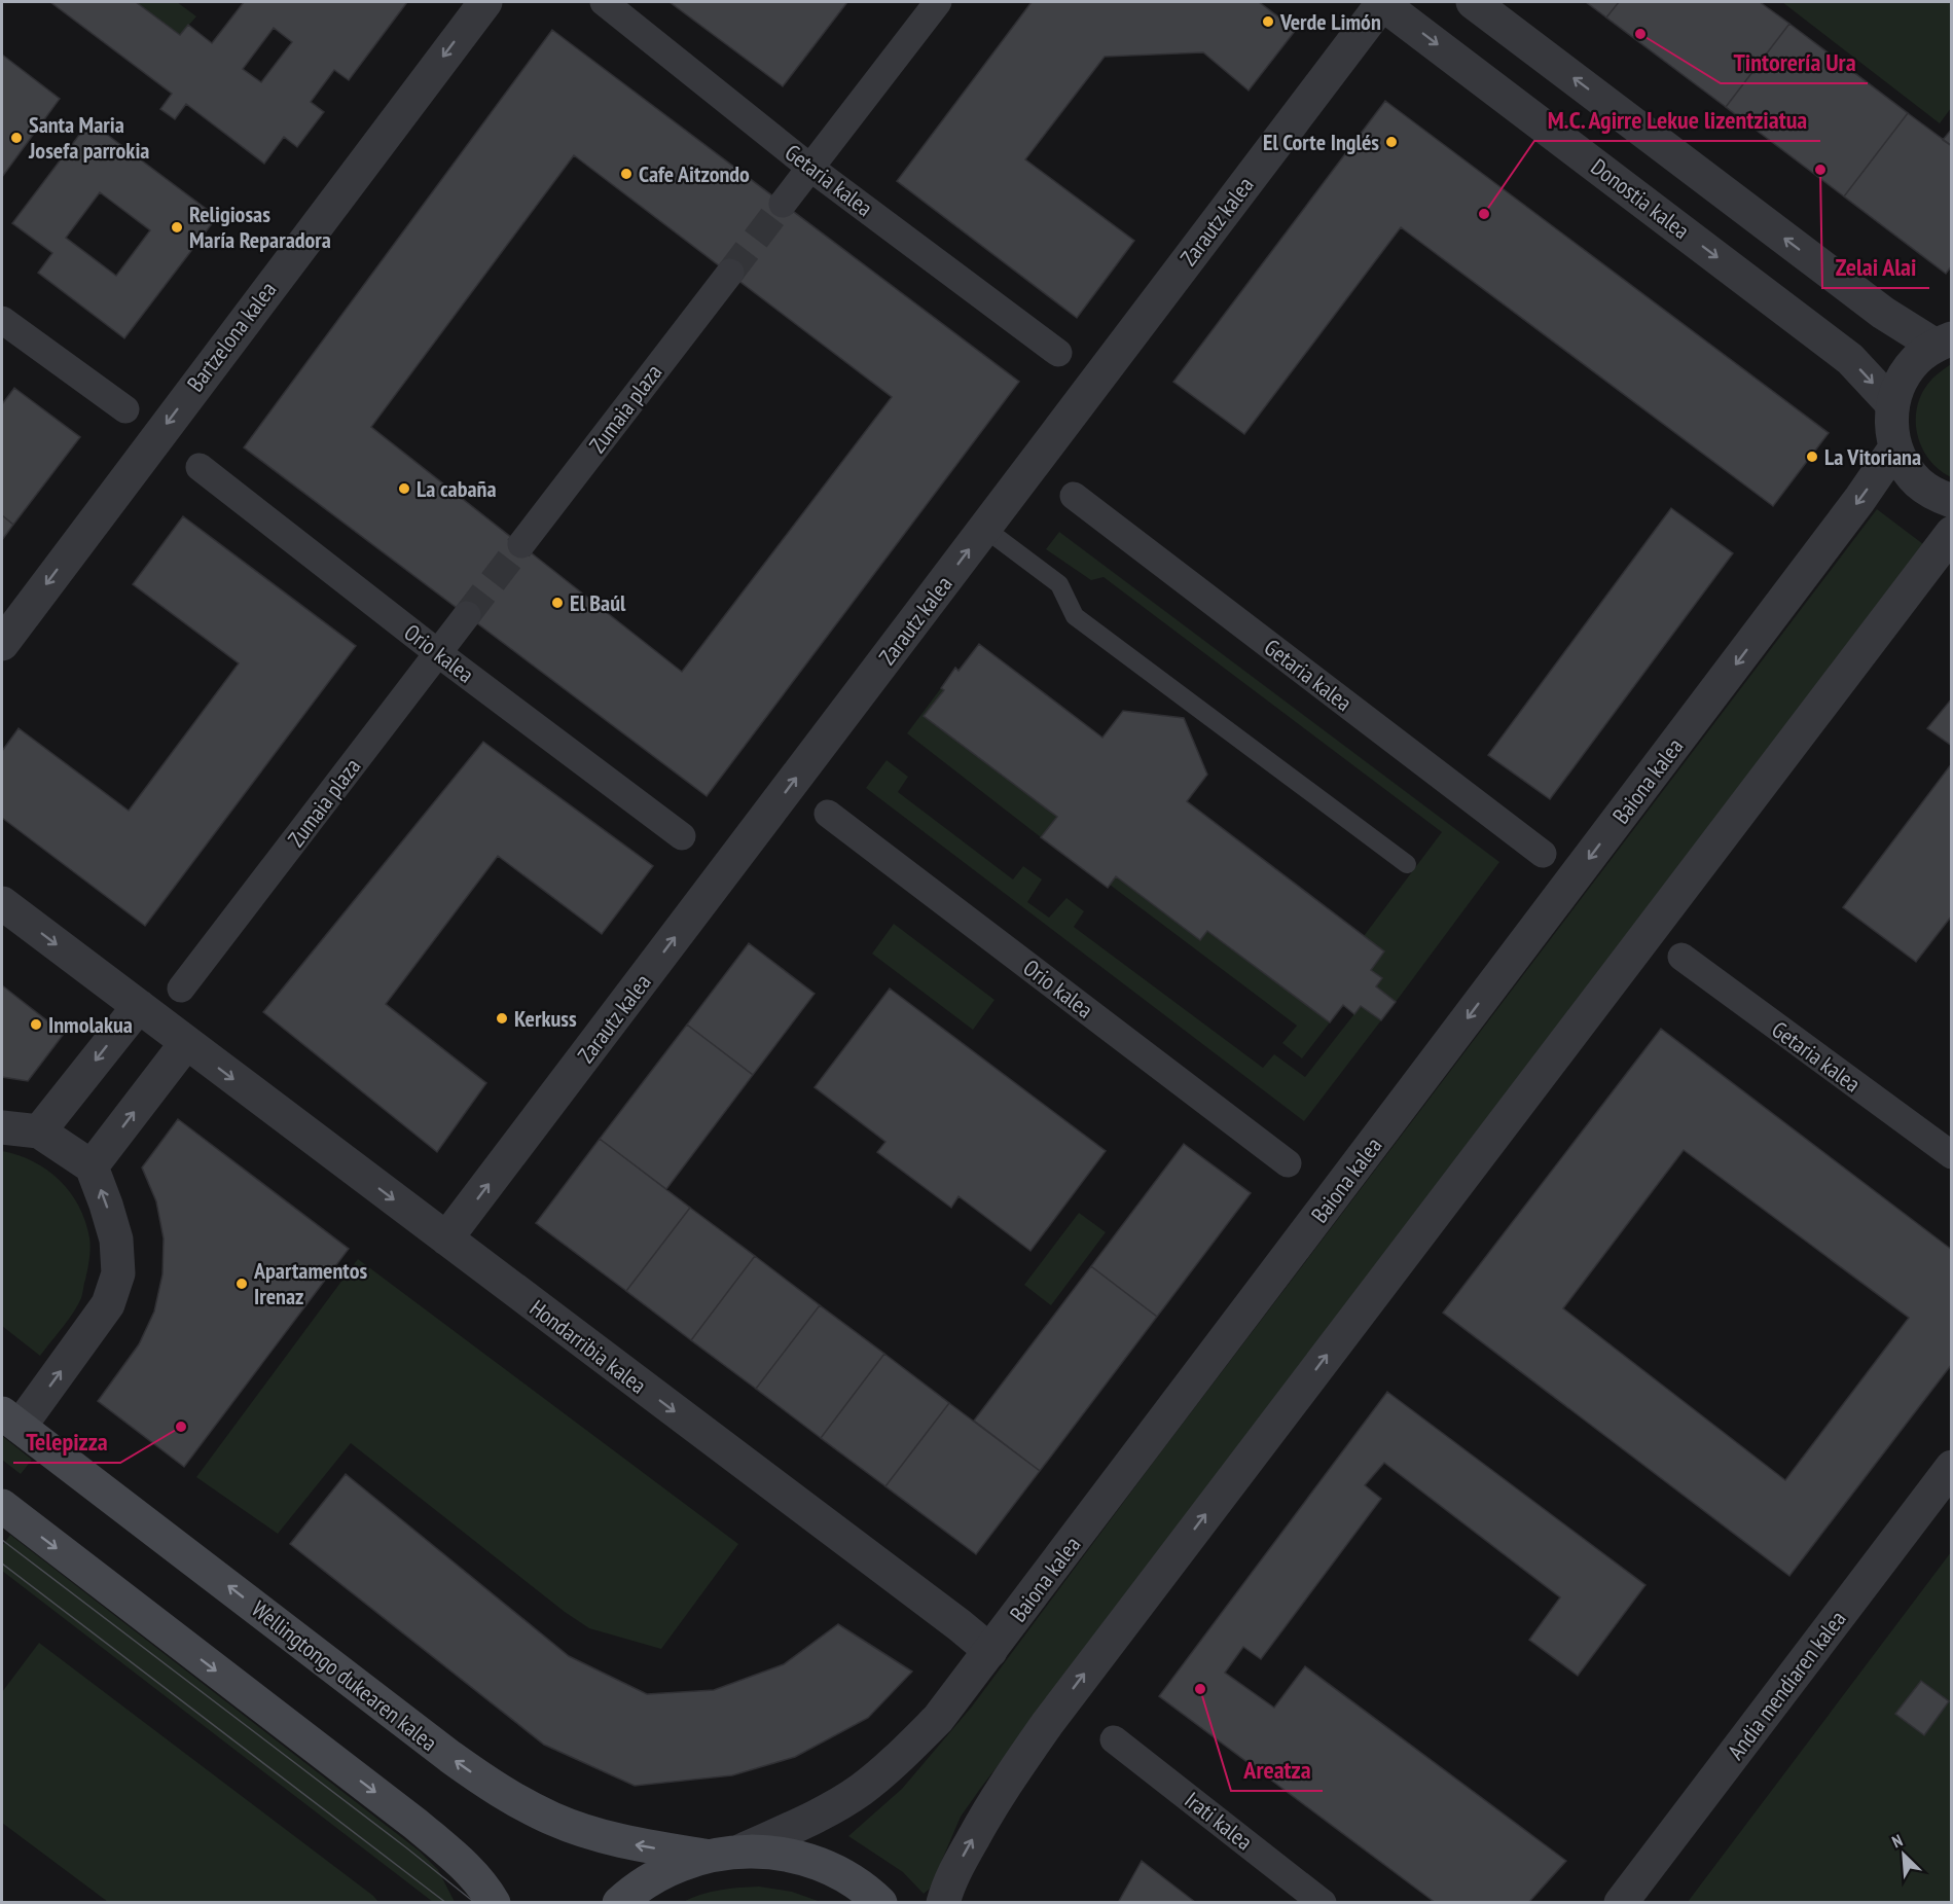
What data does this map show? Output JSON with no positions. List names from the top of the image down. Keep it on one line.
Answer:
{"streets":{"main road":["Wellingtongo dukearen kalea"],"street":["Getaria kalea","Donostia kalea","Zarautz kalea","Bartzelona kalea","Zumaia plaza","Orio kalea","Baiona kalea","Hondarribia kalea","Andia mendiaren kalea","Irati kalea"]},"crossings":[["Donostia kalea","Zarautz kalea"],["Zarautz kalea","Hondarribia kalea"],["Zumaia plaza","Orio kalea"],["Baiona kalea","Hondarribia kalea"]],"one_way":["Zarautz kalea","Bartzelona kalea","Hondarribia kalea","Wellingtongo dukearen kalea"],"places":["Verde Limón","Tintorería Ura","Santa Maria Josefa parrokia","El Corte Inglés","Zelai Alai","Cafe Aitzondo","M.C. Agirre Lekue lizentziatua","Religiosas María Reparadora","La Vitoriana","La cabaña","El Baúl","Kerkuss","Inmolakua","Apartamentos Irenaz","Telepizza","Areatza"],"north":"top left"}
